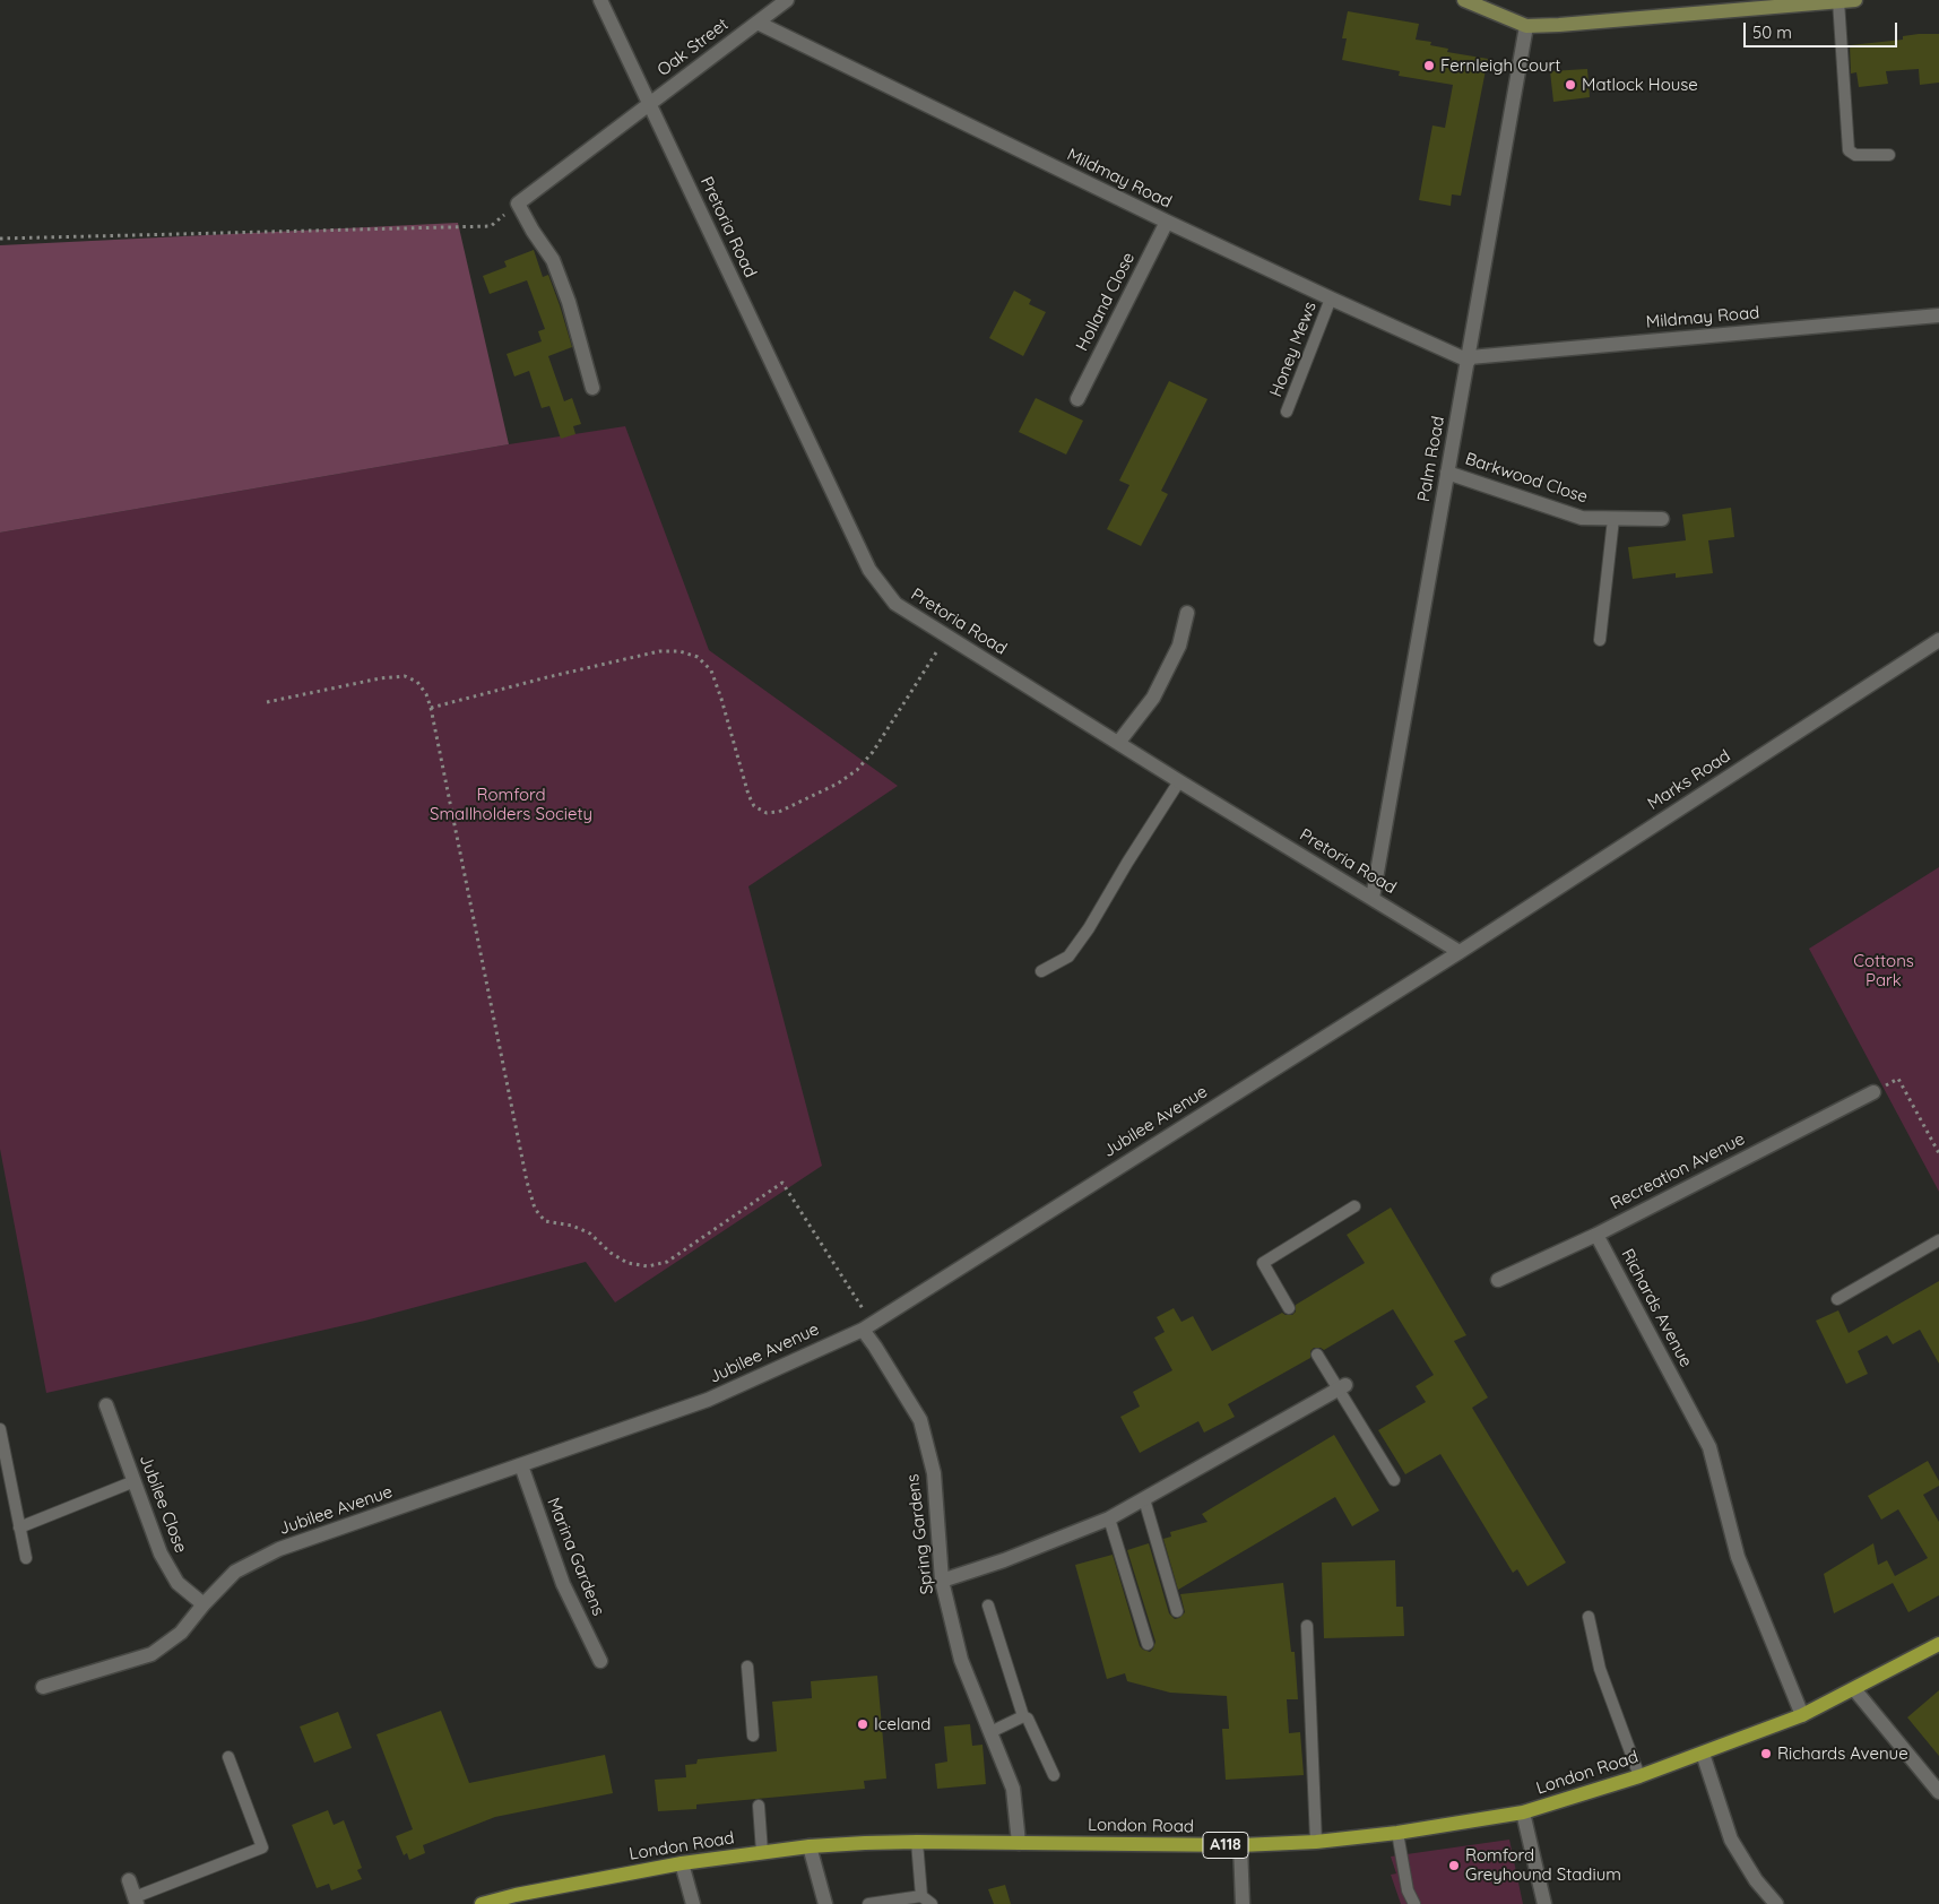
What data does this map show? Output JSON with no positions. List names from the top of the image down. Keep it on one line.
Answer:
{"streets":{"main road":["London Road","A118"],"street":["Oak Street","Mildmay Road","Pretoria Road","Holland Close","Palm Road","Barkwood Close","Marks Road","Jubilee Avenue","Recreation Avenue","Richards Avenue","Jubilee Close","Spring Gardens","Marina Gardens"],"lane":["Honey Mews"]},"crossings":[["Oak Street","Mildmay Road"],["Oak Street","Pretoria Road"],["Mildmay Road","Holland Close"],["Mildmay Road","Honey Mews"],["Mildmay Road","Palm Road"],["Pretoria Road","Palm Road"],["Pretoria Road","Marks Road"],["Pretoria Road","Jubilee Avenue"],["Palm Road","Barkwood Close"],["Marks Road","Jubilee Avenue"],["Jubilee Avenue","Jubilee Close"],["Jubilee Avenue","Spring Gardens"],["Jubilee Avenue","Marina Gardens"],["Recreation Avenue","Richards Avenue"],["Richards Avenue","London Road"],["Spring Gardens","London Road"]],"parks":["Romford Smallholders Society","Cottons Park"],"places":["Fernleigh Court","Matlock House","Iceland","Richards Avenue","Romford Greyhound Stadium"],"scale_bar":"50 m"}
